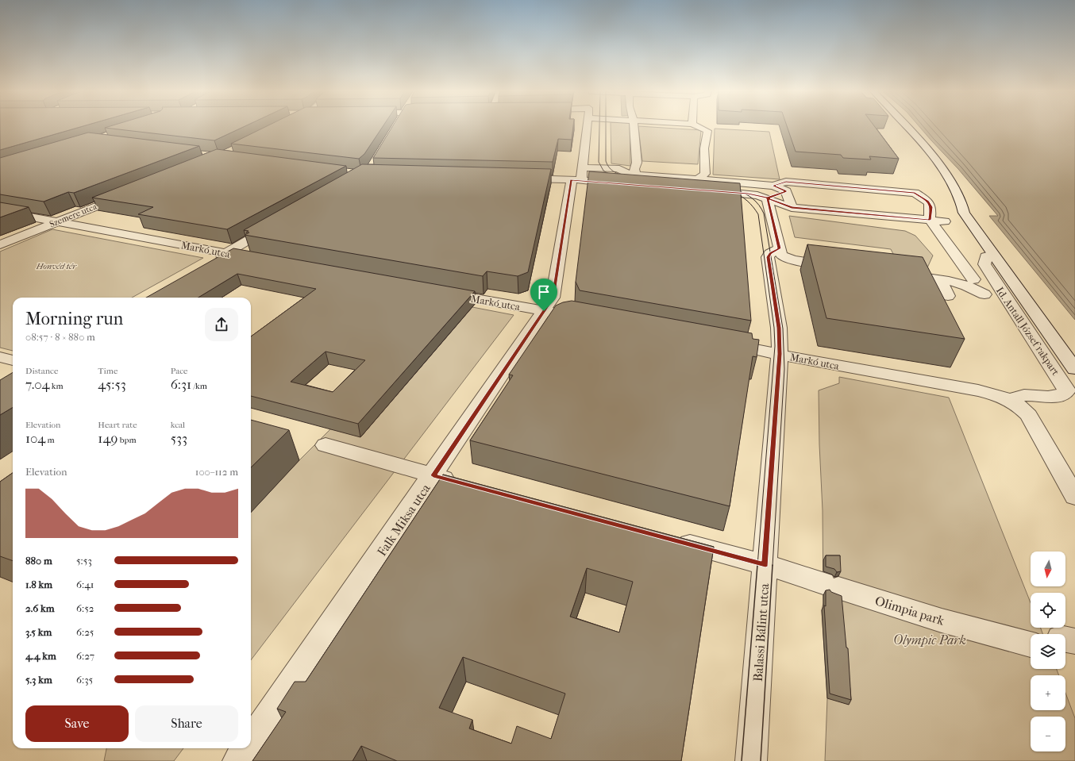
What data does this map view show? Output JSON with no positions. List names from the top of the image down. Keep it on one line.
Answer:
{"streets":{"street":["Szemere utca","Markó utca","Id. Antall József rakpart","Falk Miksa utca","Olimpia park","Balassi Bálint utca"]},"crossings":[["Szemere utca","Markó utca"],["Markó utca","Id. Antall József rakpart"],["Markó utca","Falk Miksa utca"],["Markó utca","Balassi Bálint utca"],["Olimpia park","Balassi Bálint utca"]],"parks":["Honvéd tér","Olympic Park"],"north":"bottom","page":{"heading":["Morning run","08:57 · 8 × 880 m"],"stats":[["Distance","7.04 km"],["Time","45:53"],["Pace","6:31 /km"],["Elevation","104 m"],["Heart rate","149 bpm"],["kcal","533"]],"chart":["Elevation","100–112 m"],"list":[{"name":"880 m","note":"5:53"},{"name":"1.8 km","note":"6:41"},{"name":"2.6 km","note":"6:52"},{"name":"3.5 km","note":"6:25"},{"name":"4.4 km","note":"6:27"},{"name":"5.3 km","note":"6:35"}],"map_buttons":["+","−"],"buttons":["Save","Share"]}}
